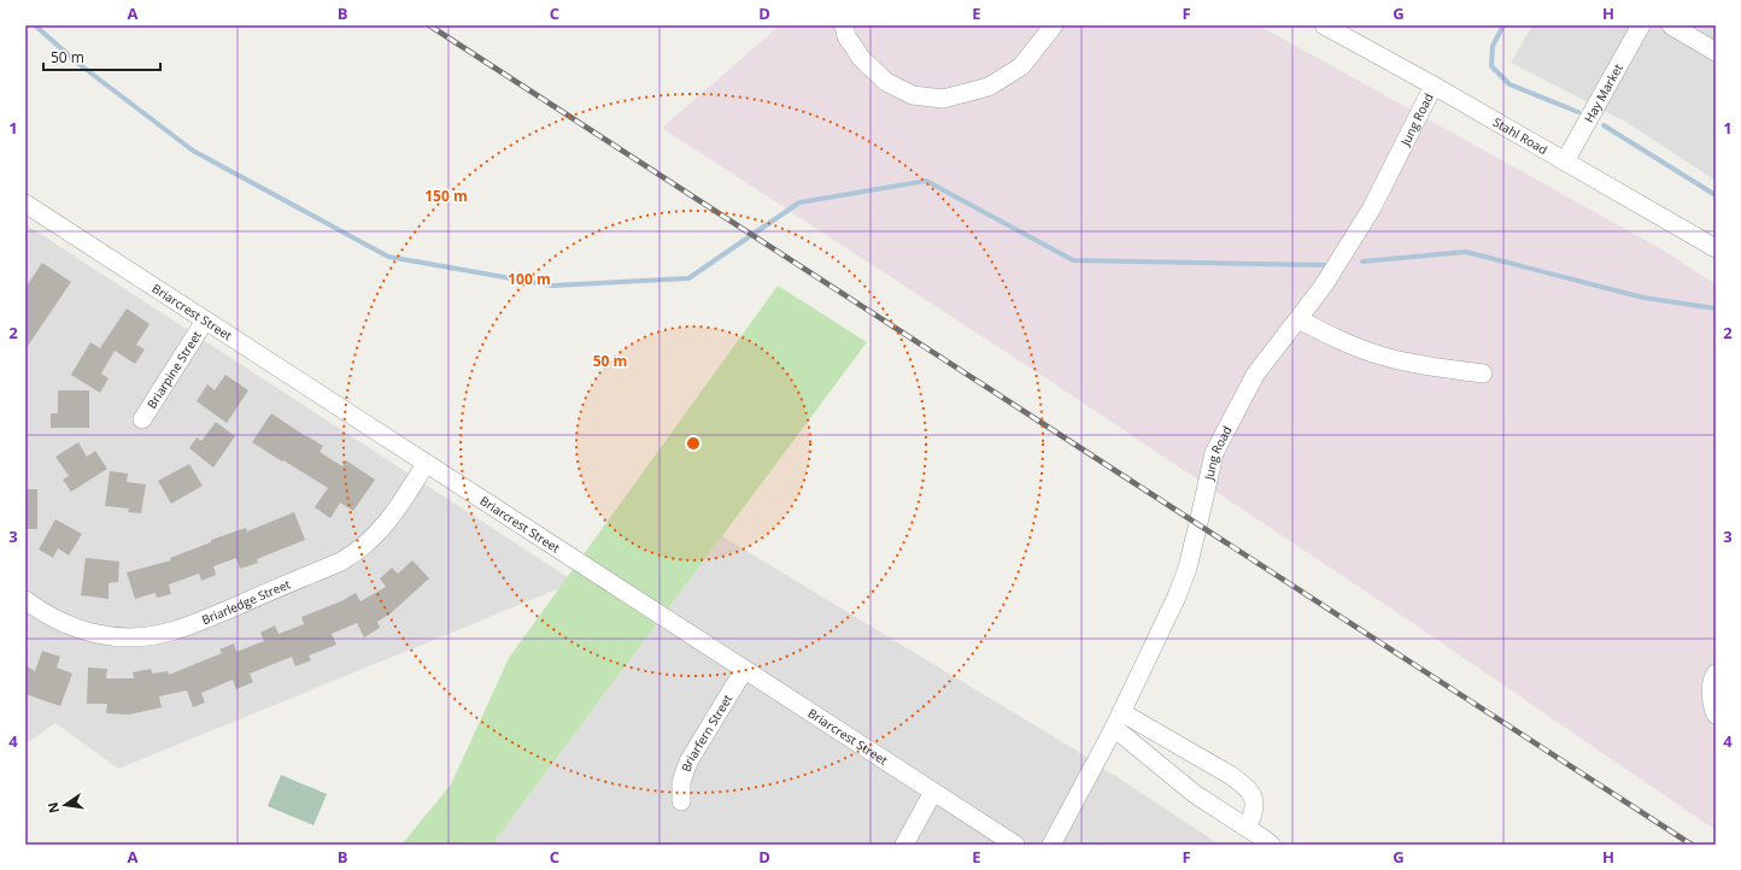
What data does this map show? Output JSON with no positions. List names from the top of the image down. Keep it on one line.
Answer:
{"streets":{"street":["Hay Market","Jung Road","Stahl Road","Briarcrest Street","Briarpine Street","Briarledge Street","Briarfern Street"]},"crossings":[["Hay Market","Stahl Road"],["Jung Road","Stahl Road"],["Briarcrest Street","Briarpine Street"],["Briarcrest Street","Briarledge Street"],["Briarcrest Street","Briarfern Street"]],"scale_bar":"50 m","north":"left","grid":{"columns":["A","B","C","D","E","F","G","H"],"rows":["1","2","3","4"]},"rings":["150 m","100 m","50 m"]}
